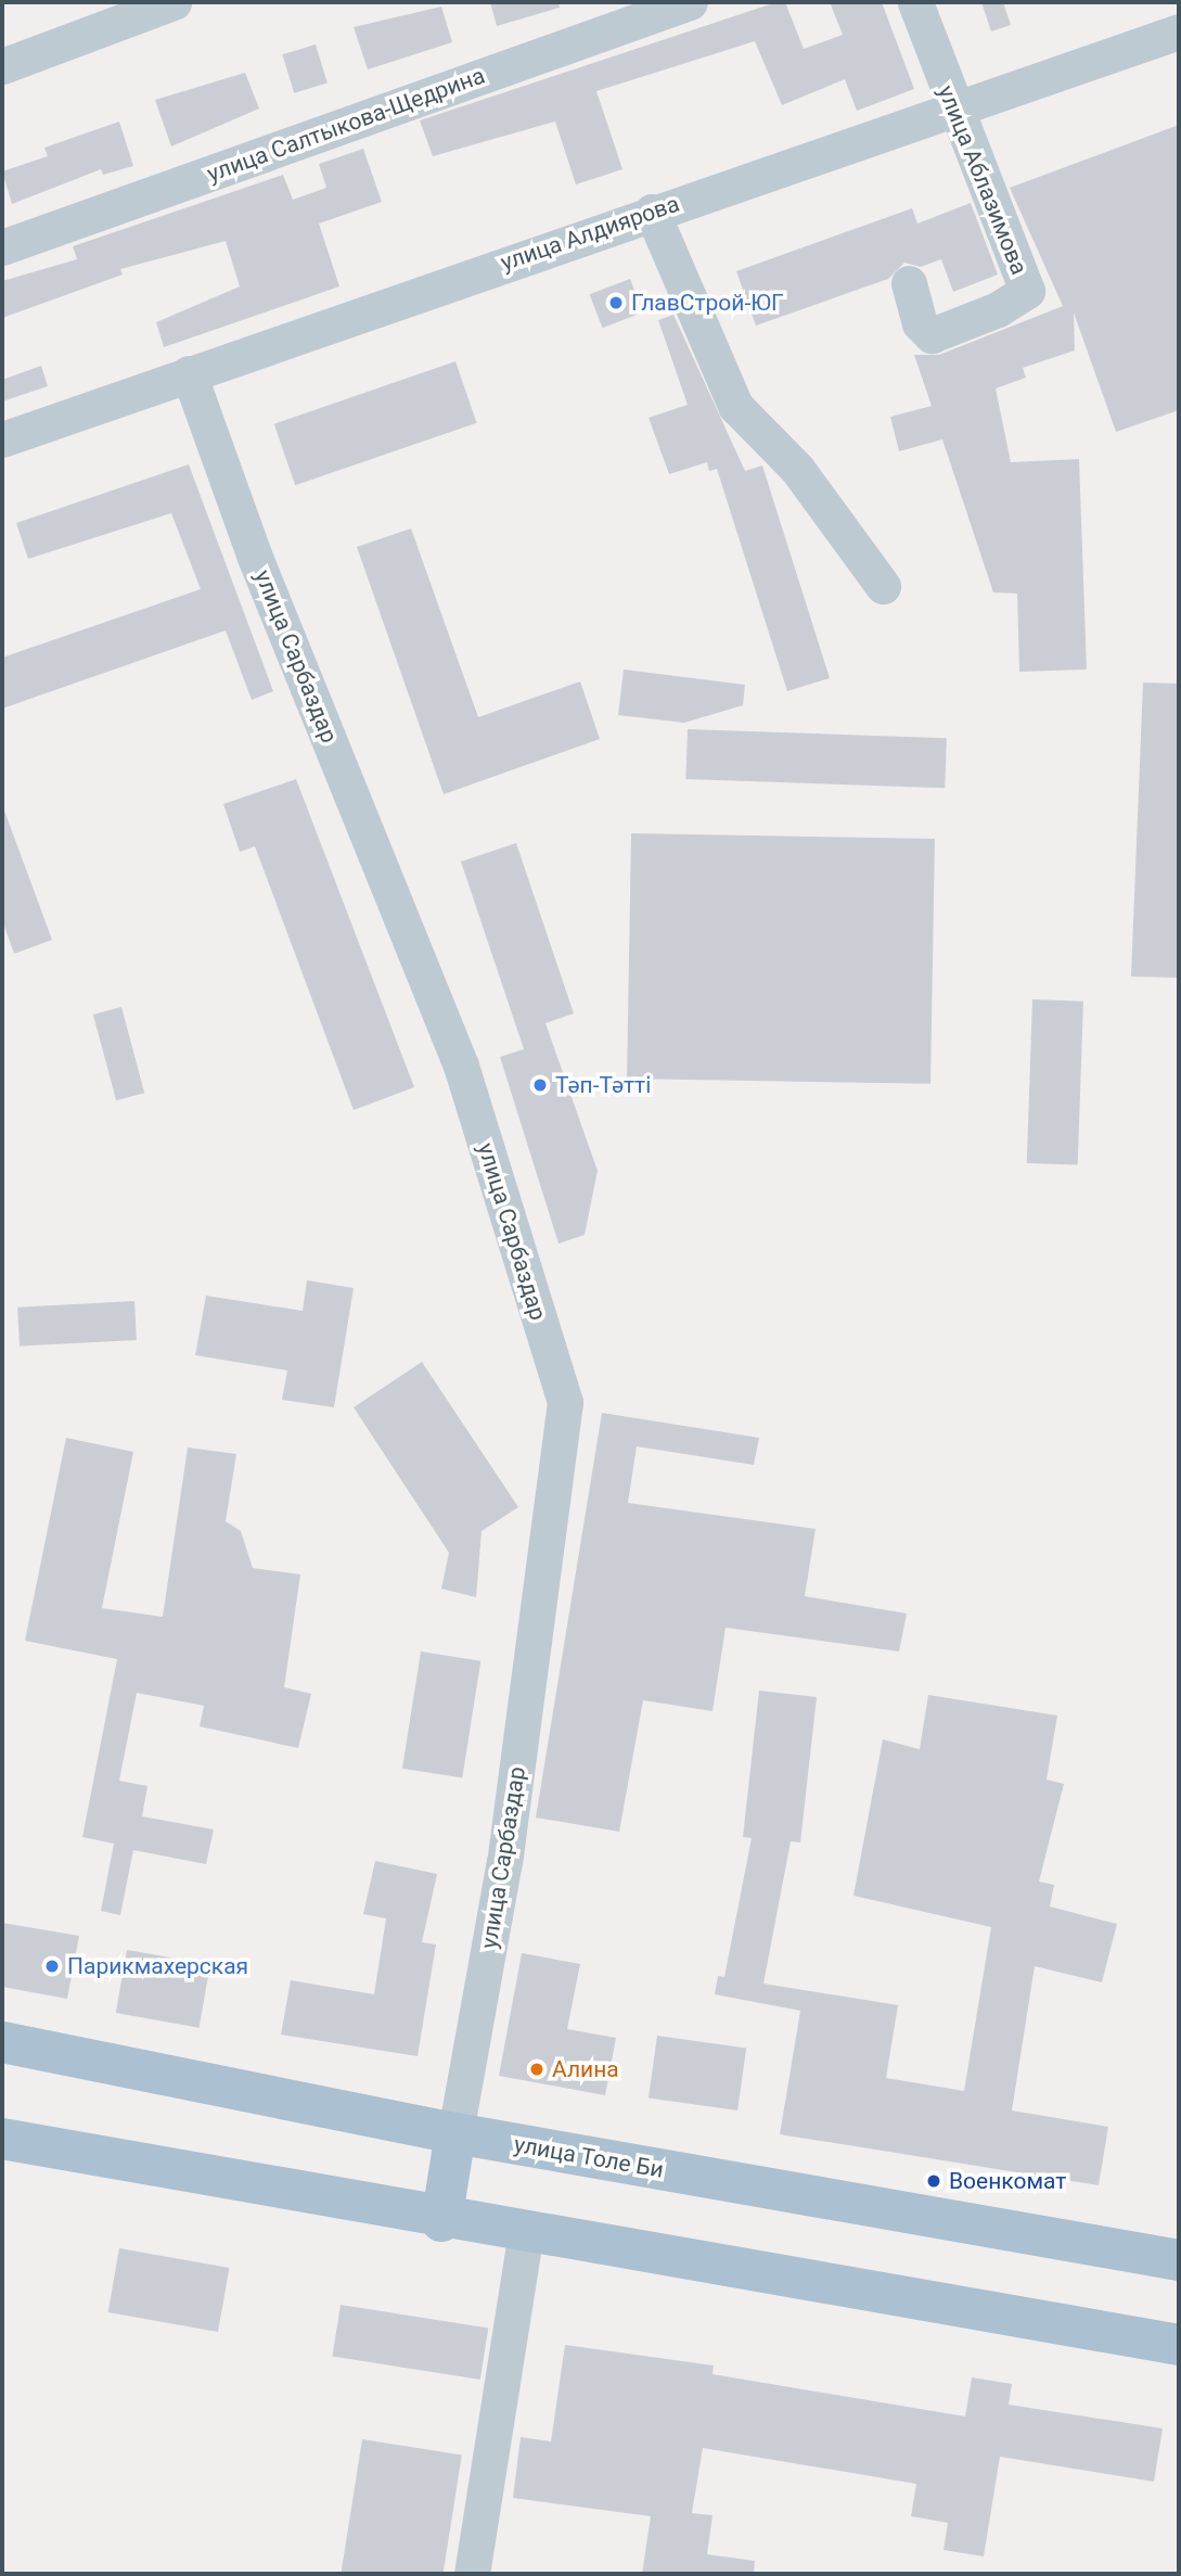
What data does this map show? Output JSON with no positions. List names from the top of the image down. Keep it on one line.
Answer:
{"streets":{"main road":["улица Толе Би"],"street":["улица Салтыкова-Щедрина","улица Аблазимова","улица Алдиярова","улица Сарбаздар"]},"crossings":[["улица Аблазимова","улица Алдиярова"],["улица Алдиярова","улица Сарбаздар"],["улица Сарбаздар","улица Толе Би"]],"places":["ГлавСтрой-ЮГ","Тәп-Тәтті","Парикмахерская","Алина","Военкомат"]}
